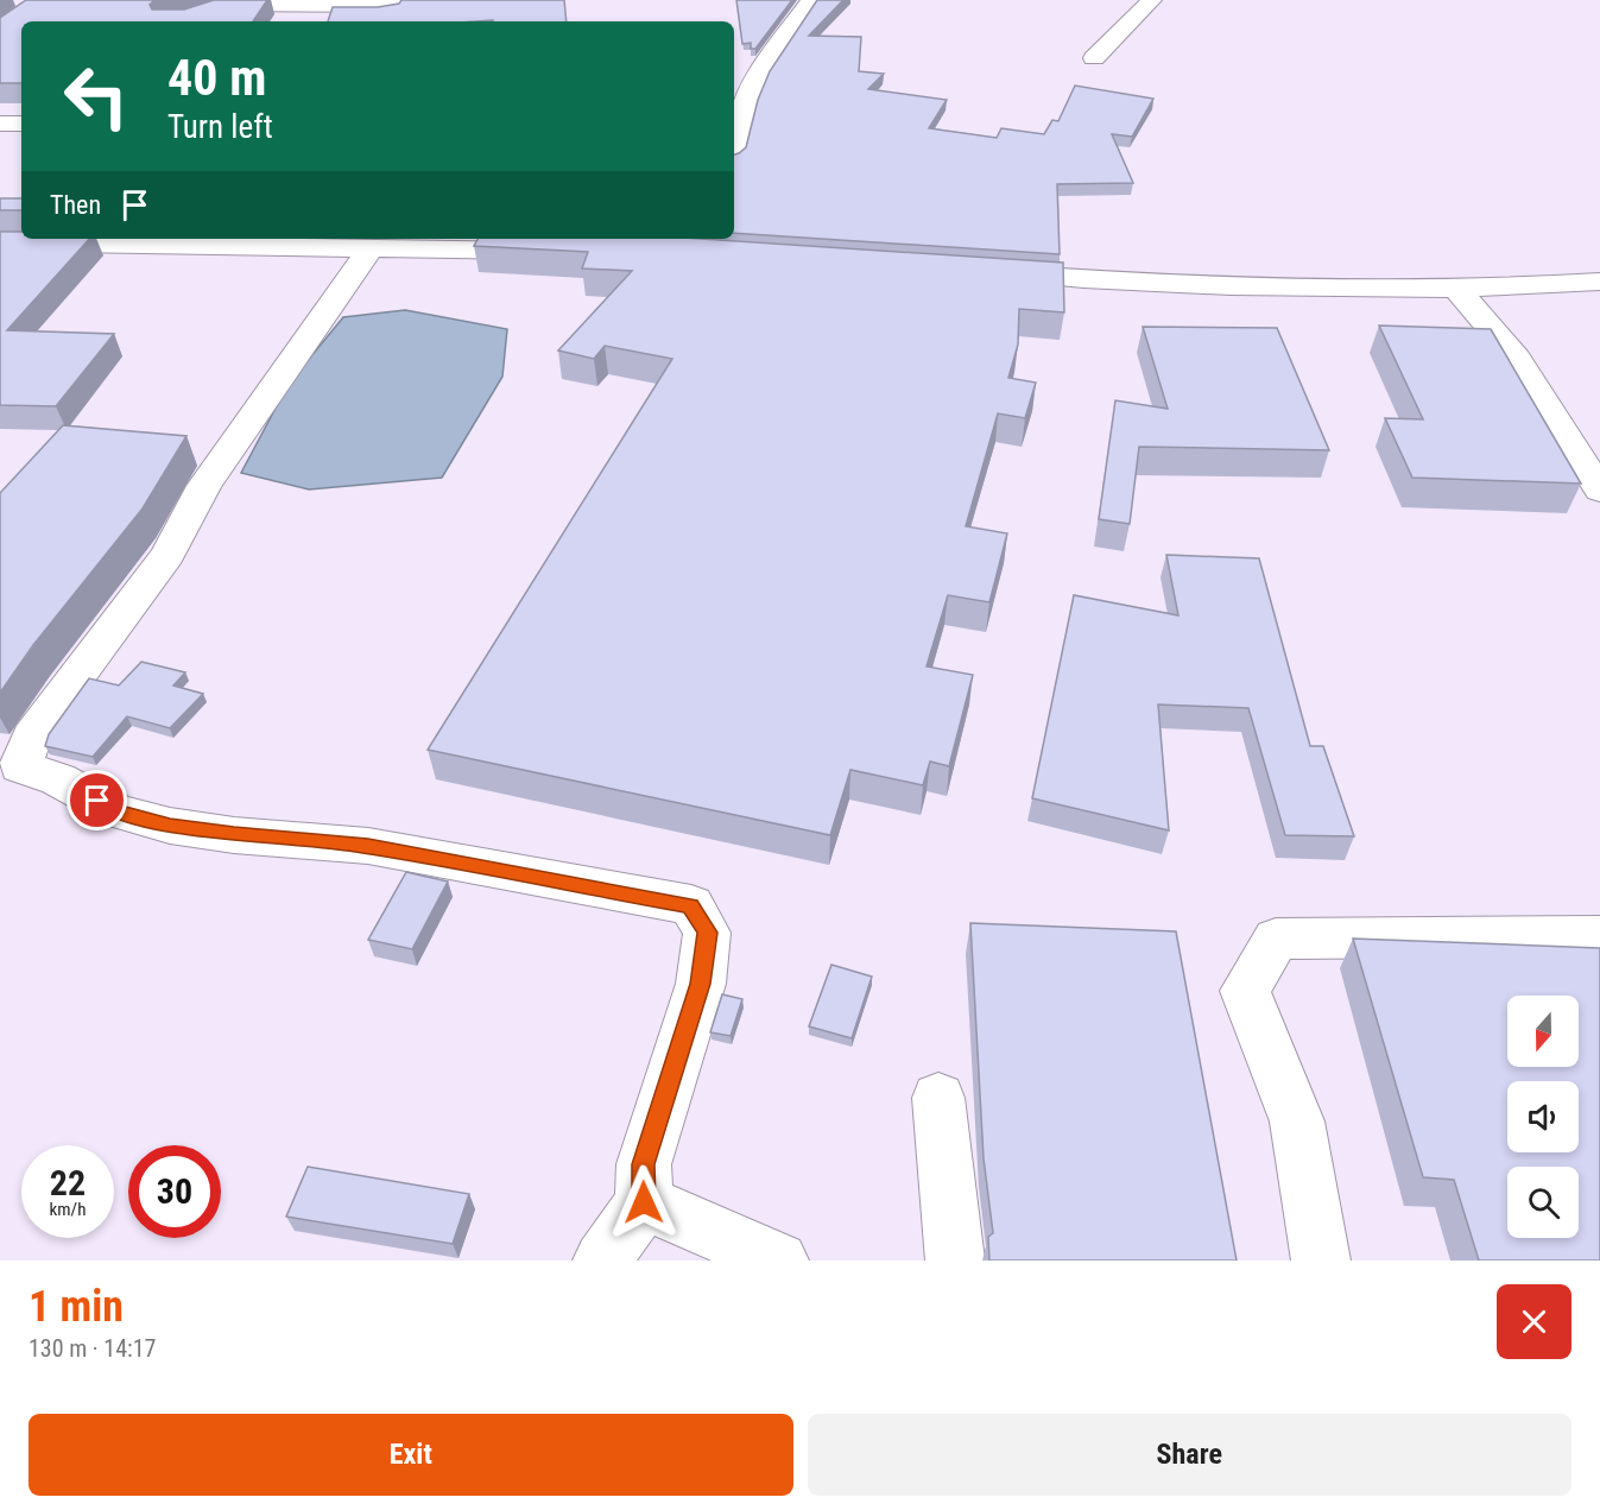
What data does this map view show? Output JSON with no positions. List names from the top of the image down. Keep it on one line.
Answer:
{"north":"bottom","page":{"turn":["40 m","Turn left"],"then":"Then","speed":"22 km/h","limit":"30","heading":["1 min","130 m · 14:17"],"buttons":["Exit","Share"]}}
